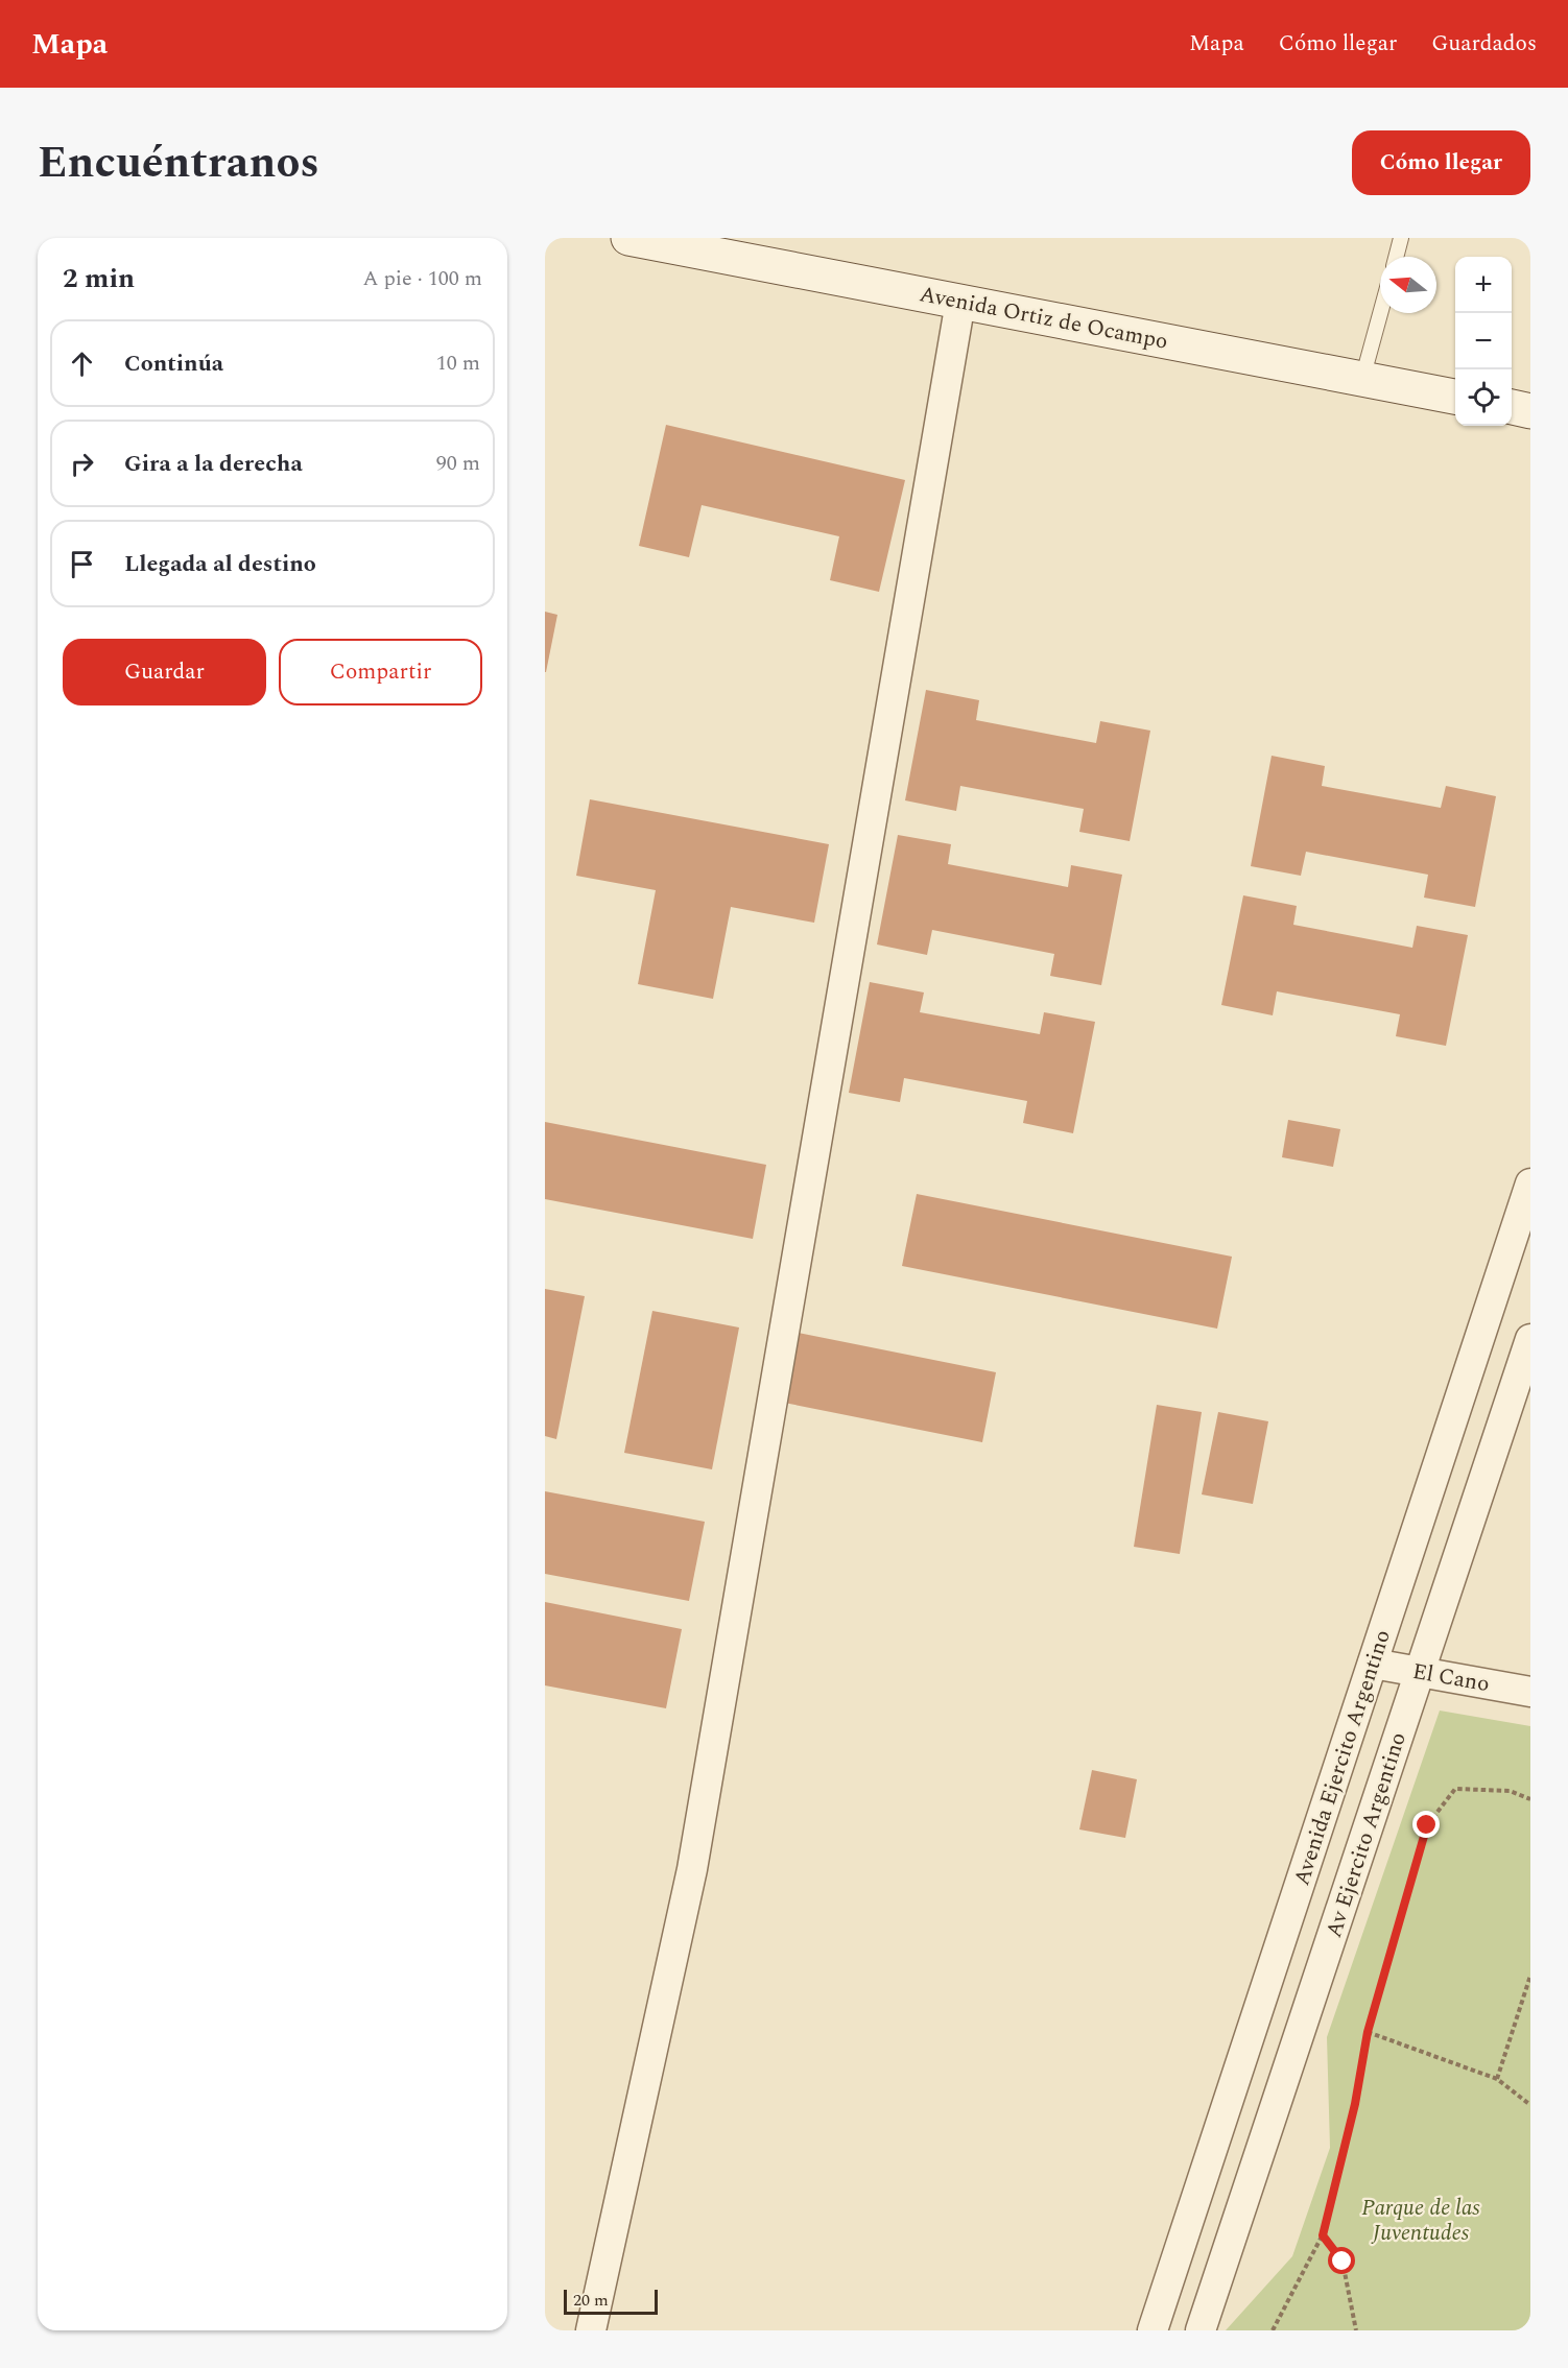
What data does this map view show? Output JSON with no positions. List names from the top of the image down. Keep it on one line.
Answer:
{"streets":{"main road":["Avenida Ortiz de Ocampo"],"street":["El Cano","Avenida Ejercito Argentino","Av Ejercito Argentino"]},"crossings":[["El Cano","Avenida Ejercito Argentino"],["El Cano","Av Ejercito Argentino"]],"parks":["Parque de las Juventudes"],"scale_bar":"20 m","north":"left","page":{"header":"Mapa","nav":["Mapa","Cómo llegar","Guardados"],"title":"Encuéntranos","buttons":["Cómo llegar",["Guardar","Compartir"]],"heading":["2 min","A pie · 100 m"],"map_buttons":["+","−"],"list":[["Continúa","10 m"],["Gira a la derecha","90 m"],"Llegada al destino"],"scale":"20 m"}}
